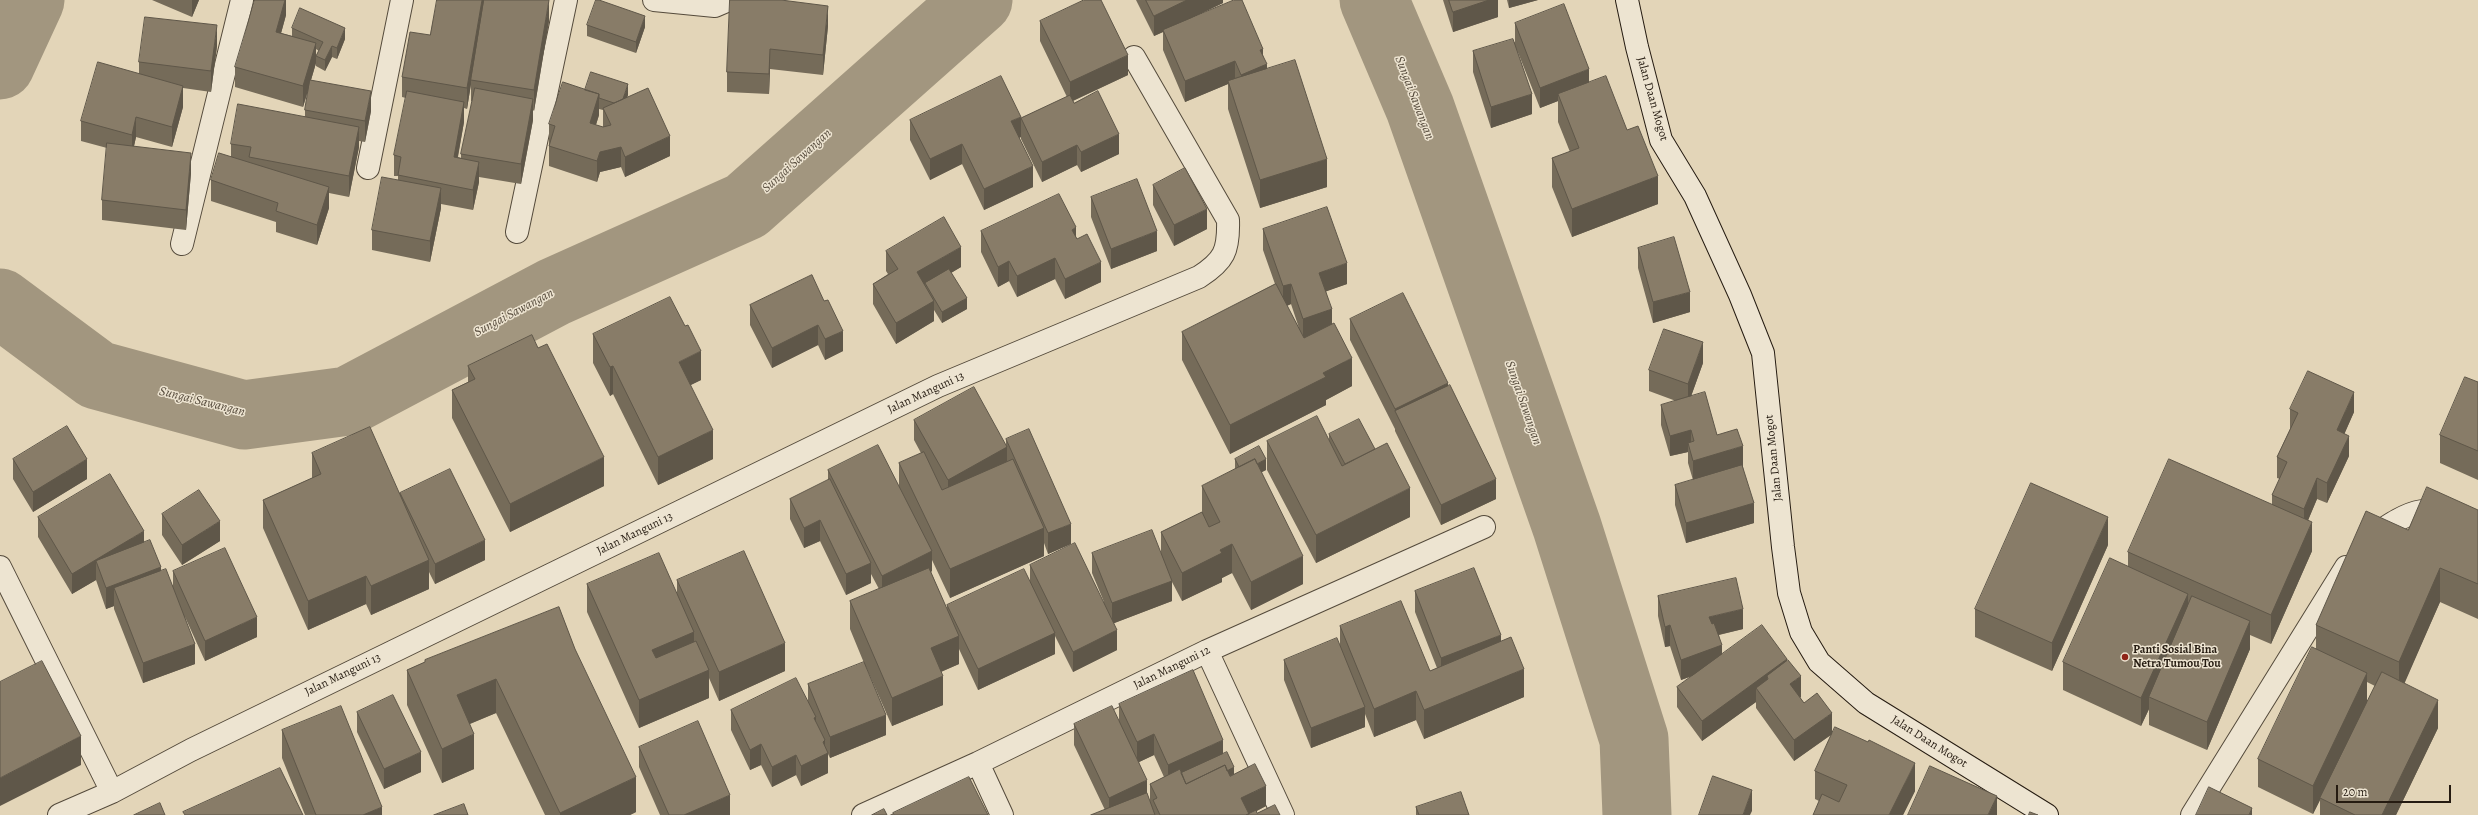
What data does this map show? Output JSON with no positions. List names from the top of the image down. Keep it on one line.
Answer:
{"streets":{"street":["Jalan Daan Mogot","Jalan Manguni 13","Jalan Manguni 12"]},"water":["Sungai Sawangan"],"places":["Panti Sosial Bina Netra Tumou Tou"],"scale_bar":"20 m"}
